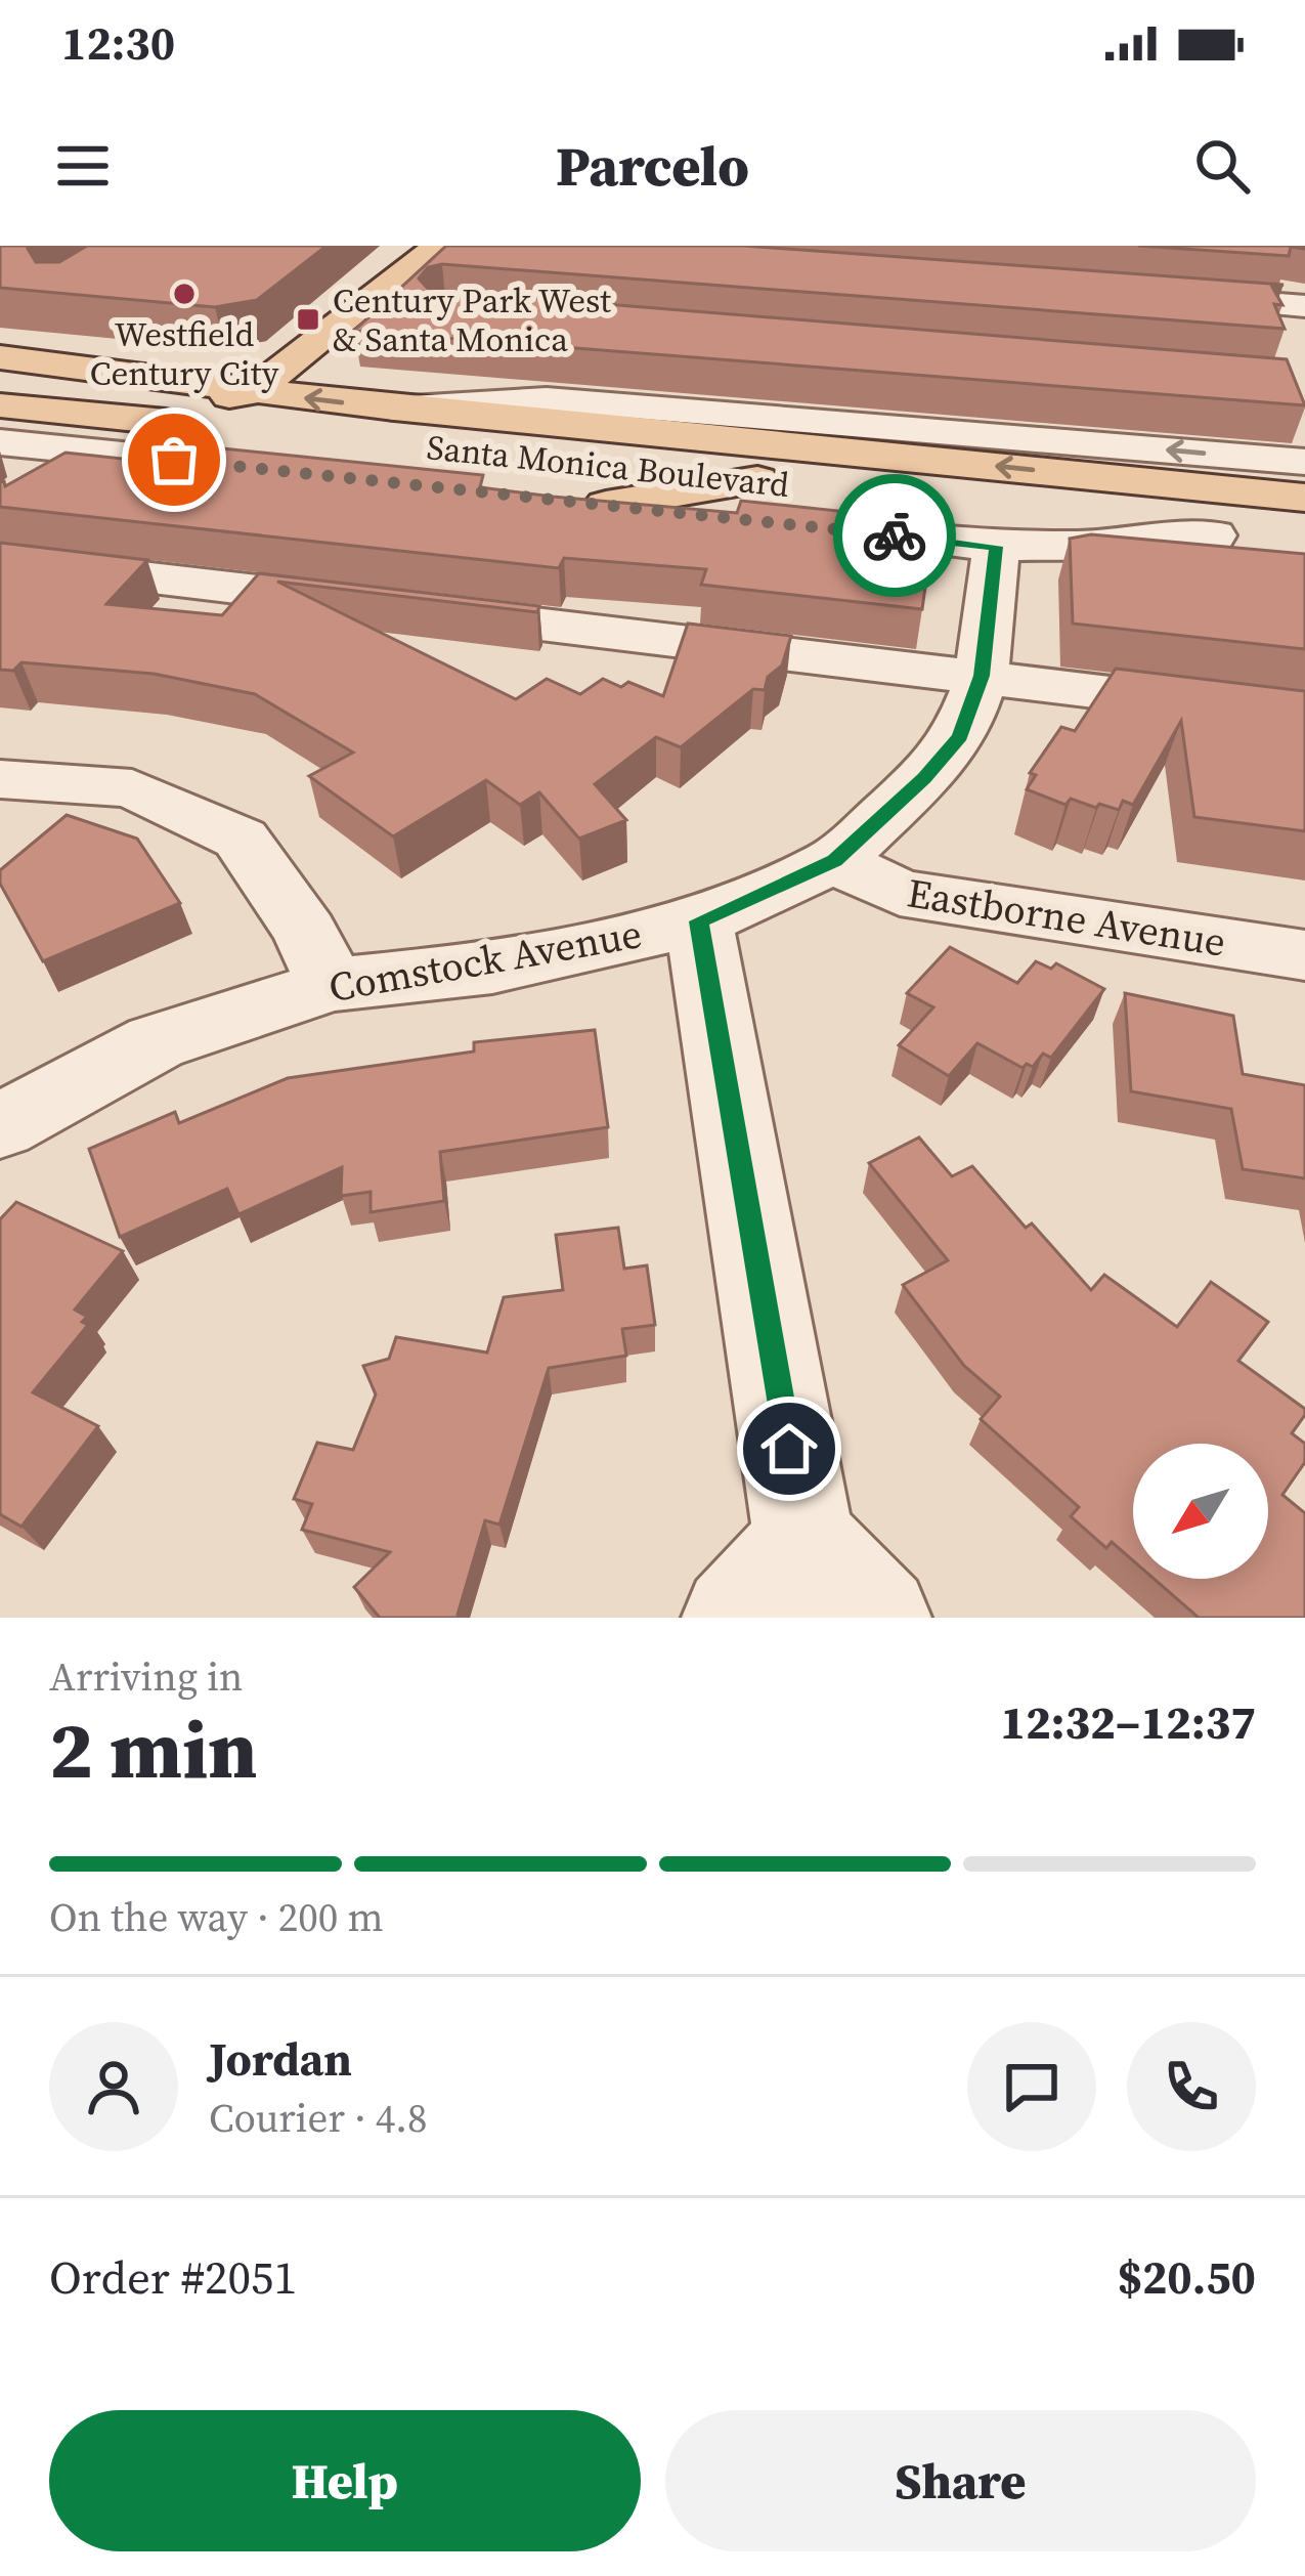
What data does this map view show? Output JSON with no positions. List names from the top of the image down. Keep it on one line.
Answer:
{"streets":{"main road":["Santa Monica Boulevard"],"street":["Eastborne Avenue","Comstock Avenue"]},"crossings":[["Santa Monica Boulevard","Comstock Avenue"],["Eastborne Avenue","Comstock Avenue"]],"places":{"other":["Westfield Century City"],"transit":["Century Park West & Santa Monica"]},"north":"bottom left","page":{"status":"12:30","header":"Parcelo","heading":["2 min","Arriving in","12:32–12:37"],"panel":["Jordan","Courier · 4.8","Order #2051","$20.50"],"bar":"On the way · 200 m","buttons":["Help","Share"]}}
